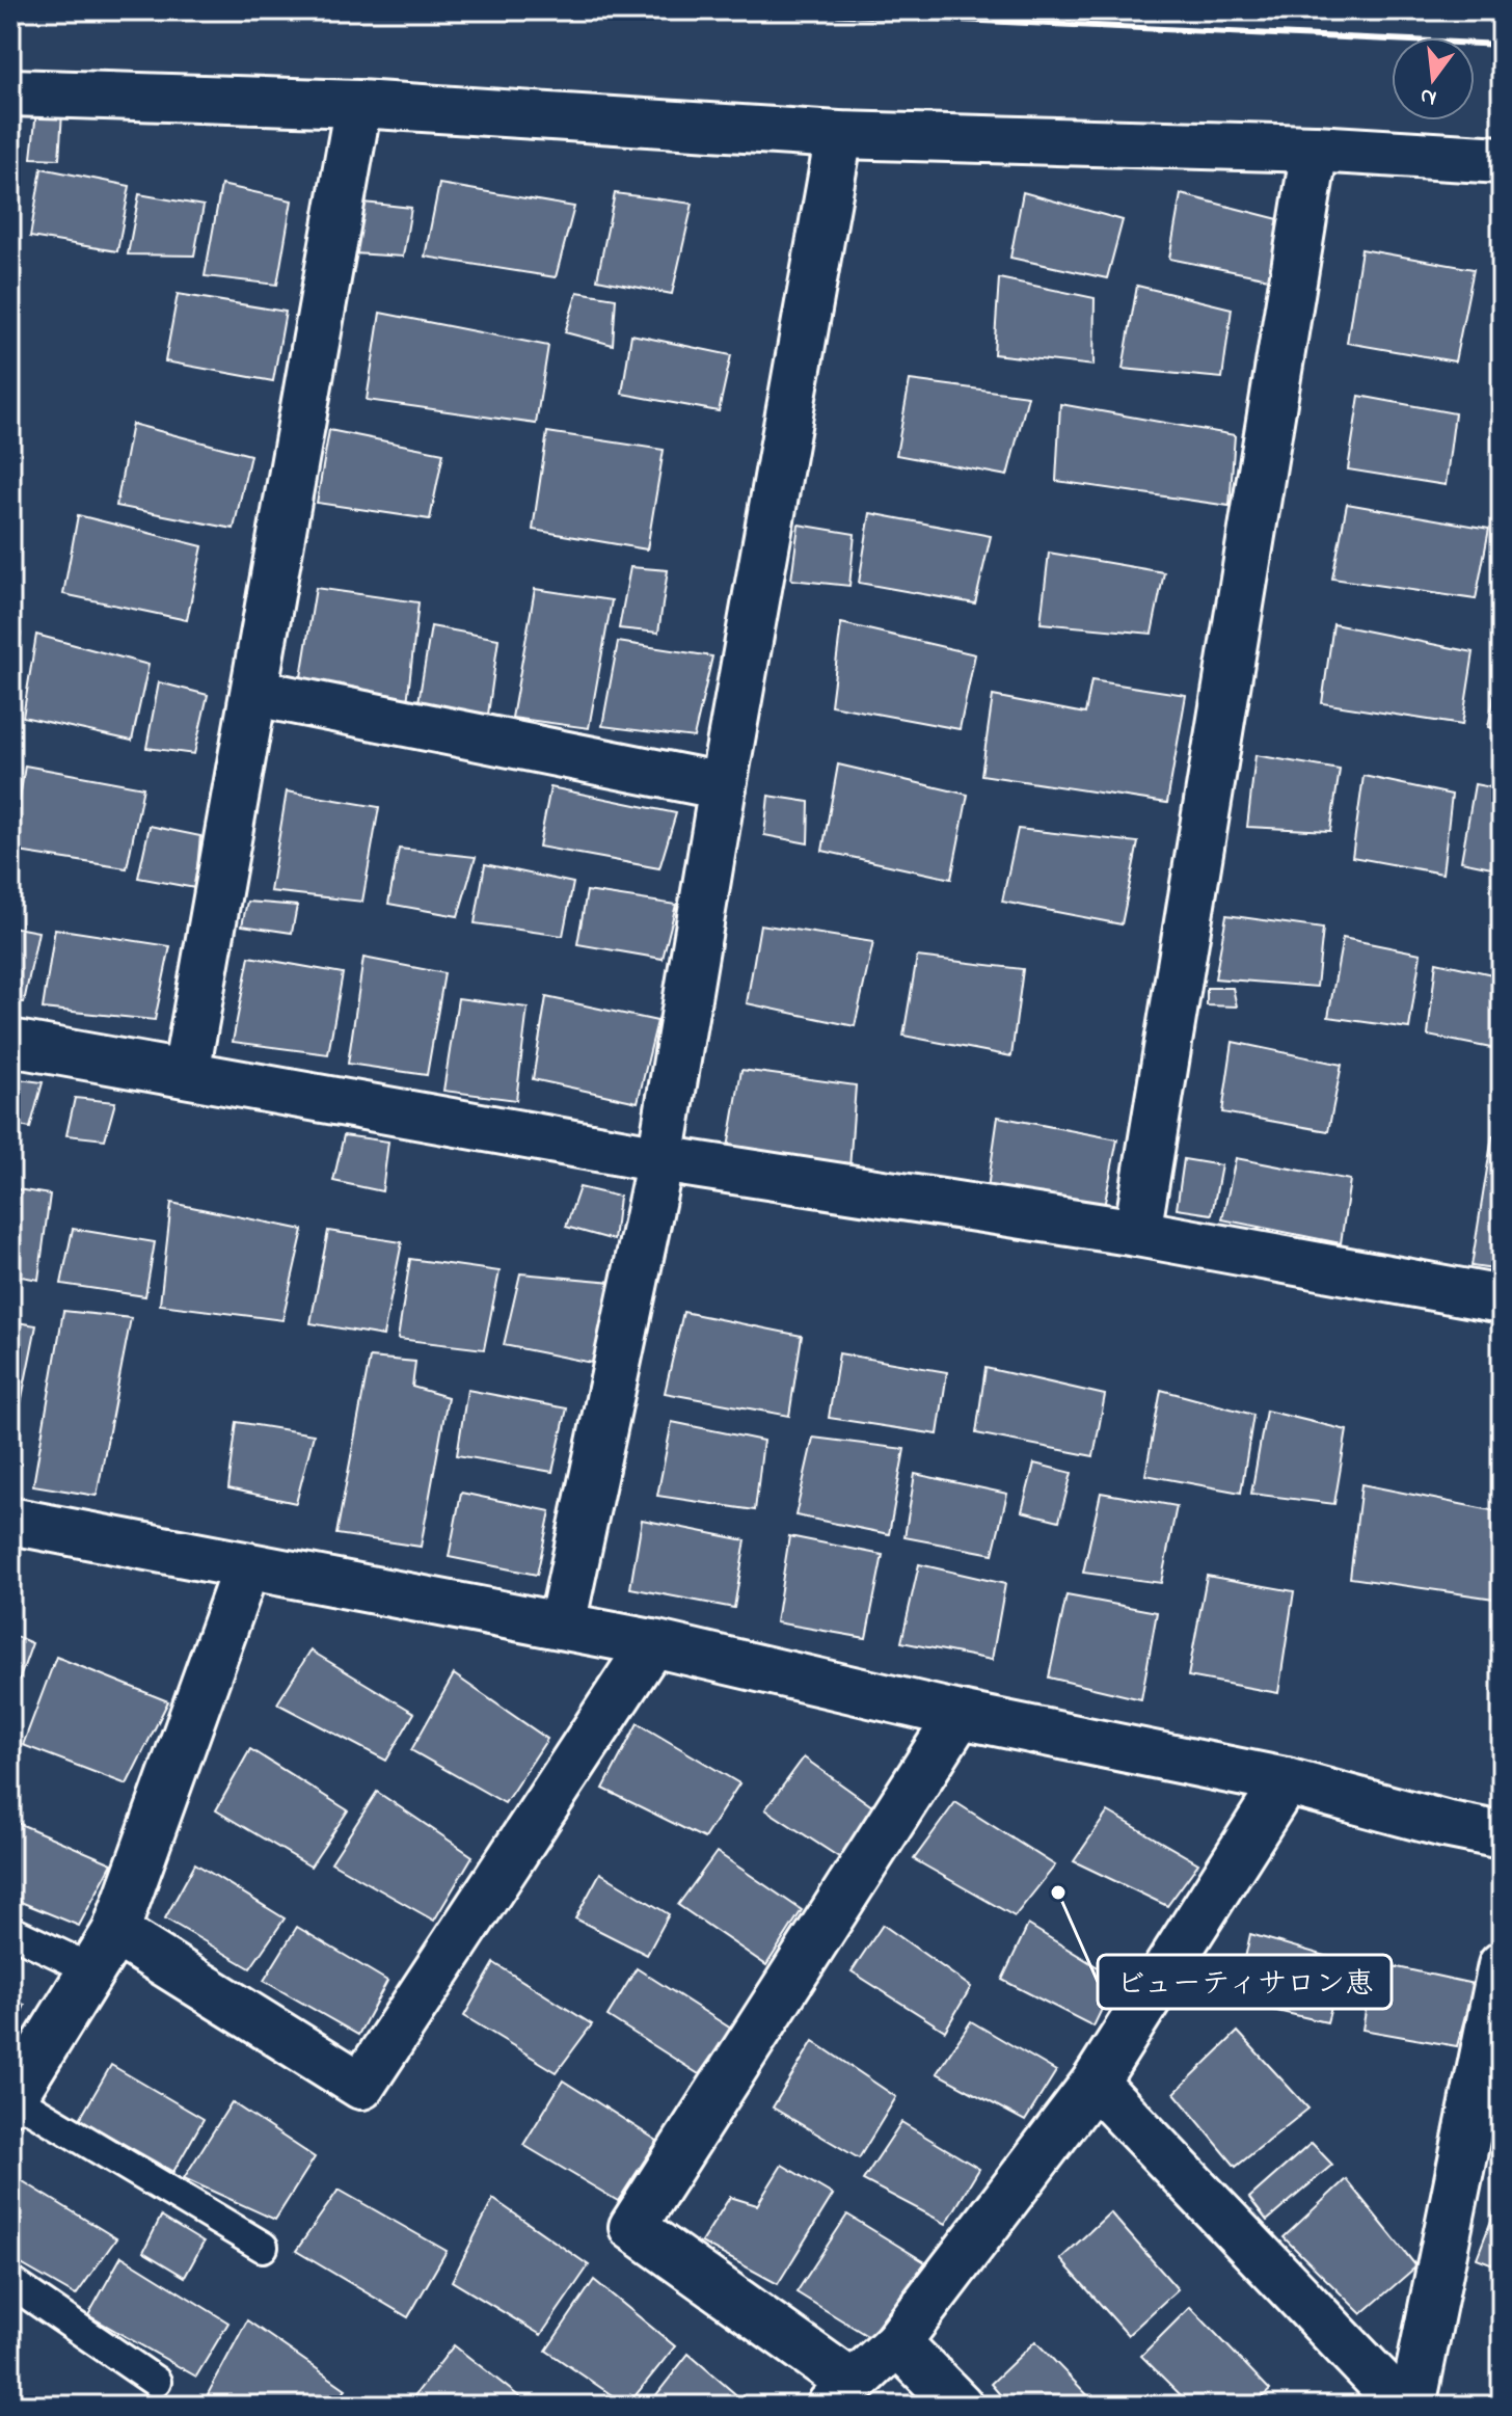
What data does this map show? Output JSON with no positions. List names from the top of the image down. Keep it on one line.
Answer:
{"places":["ビューティサロン恵"],"north":"bottom"}
